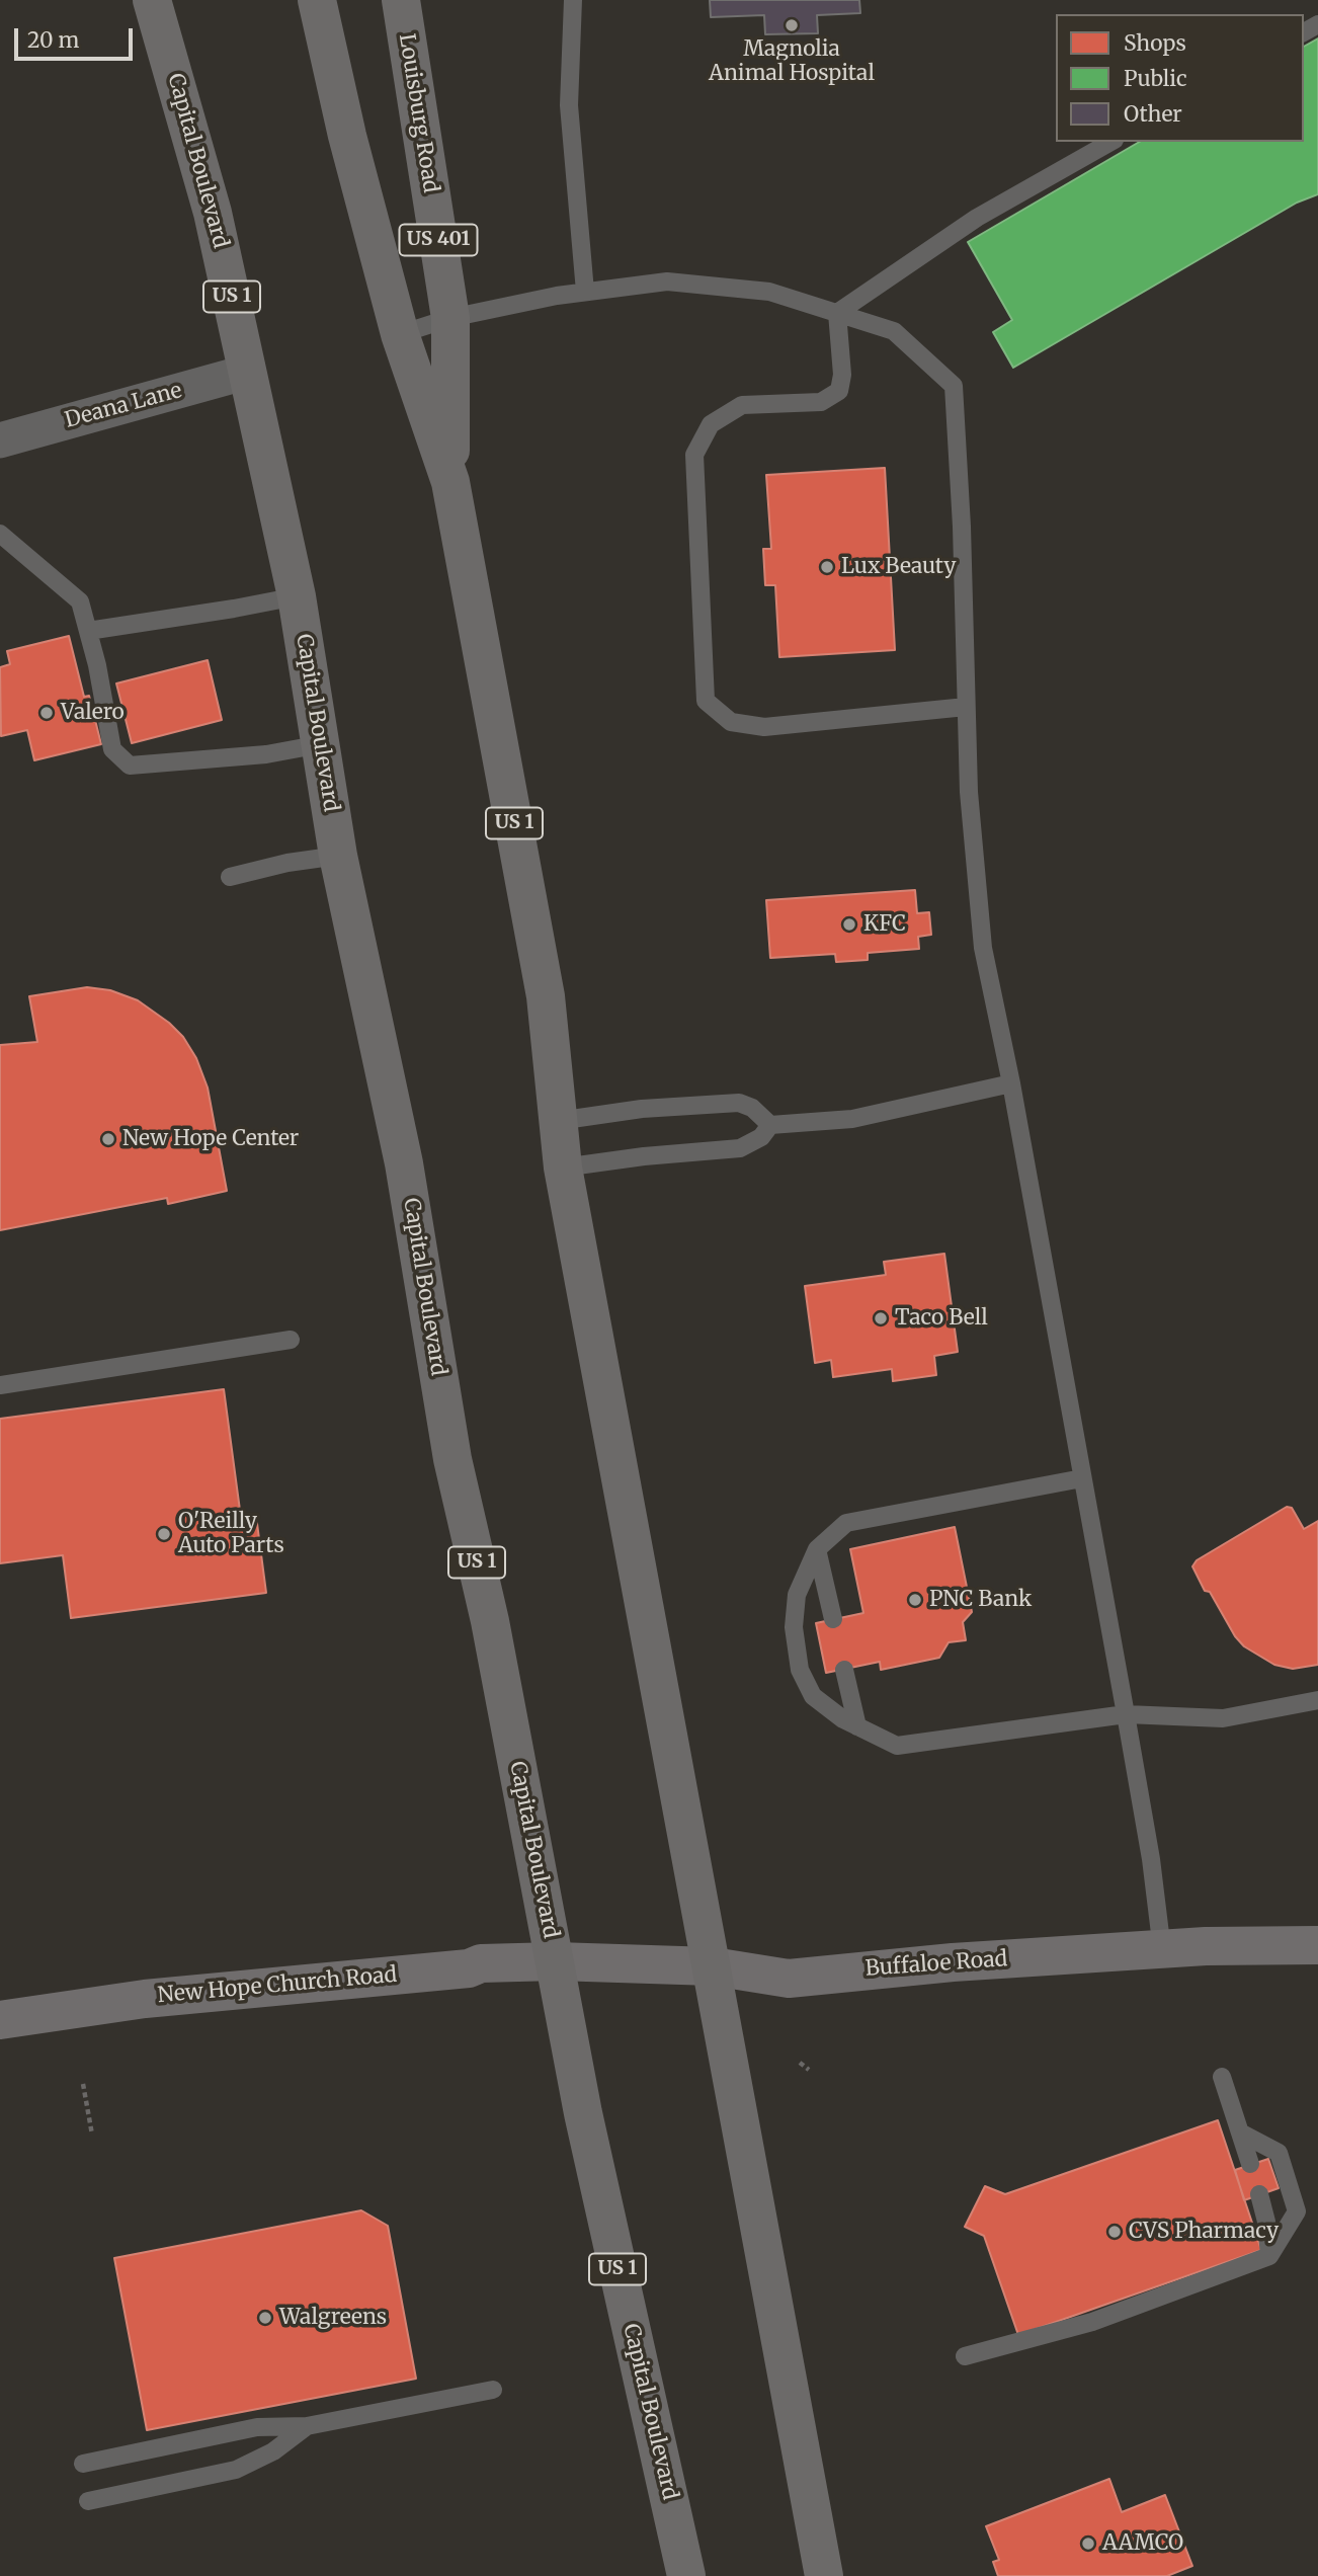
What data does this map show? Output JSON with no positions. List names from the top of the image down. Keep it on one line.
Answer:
{"streets":{"highway":["Louisburg Road","Capital Boulevard","US 401","US 1"],"main road":["Buffaloe Road","New Hope Church Road"],"street":["Deana Lane"]},"crossings":[["Louisburg Road","US 1"],["Capital Boulevard","Deana Lane"],["Capital Boulevard","Buffaloe Road"],["Capital Boulevard","New Hope Church Road"],["US 1","Buffaloe Road"],["Buffaloe Road","New Hope Church Road"]],"places":["Magnolia Animal Hospital","Lux Beauty","Valero","KFC","New Hope Center","Taco Bell","O'Reilly Auto Parts","PNC Bank","CVS Pharmacy","Walgreens","AAMCO"],"legend":["Shops","Public","Other"],"scale_bar":"20 m"}
